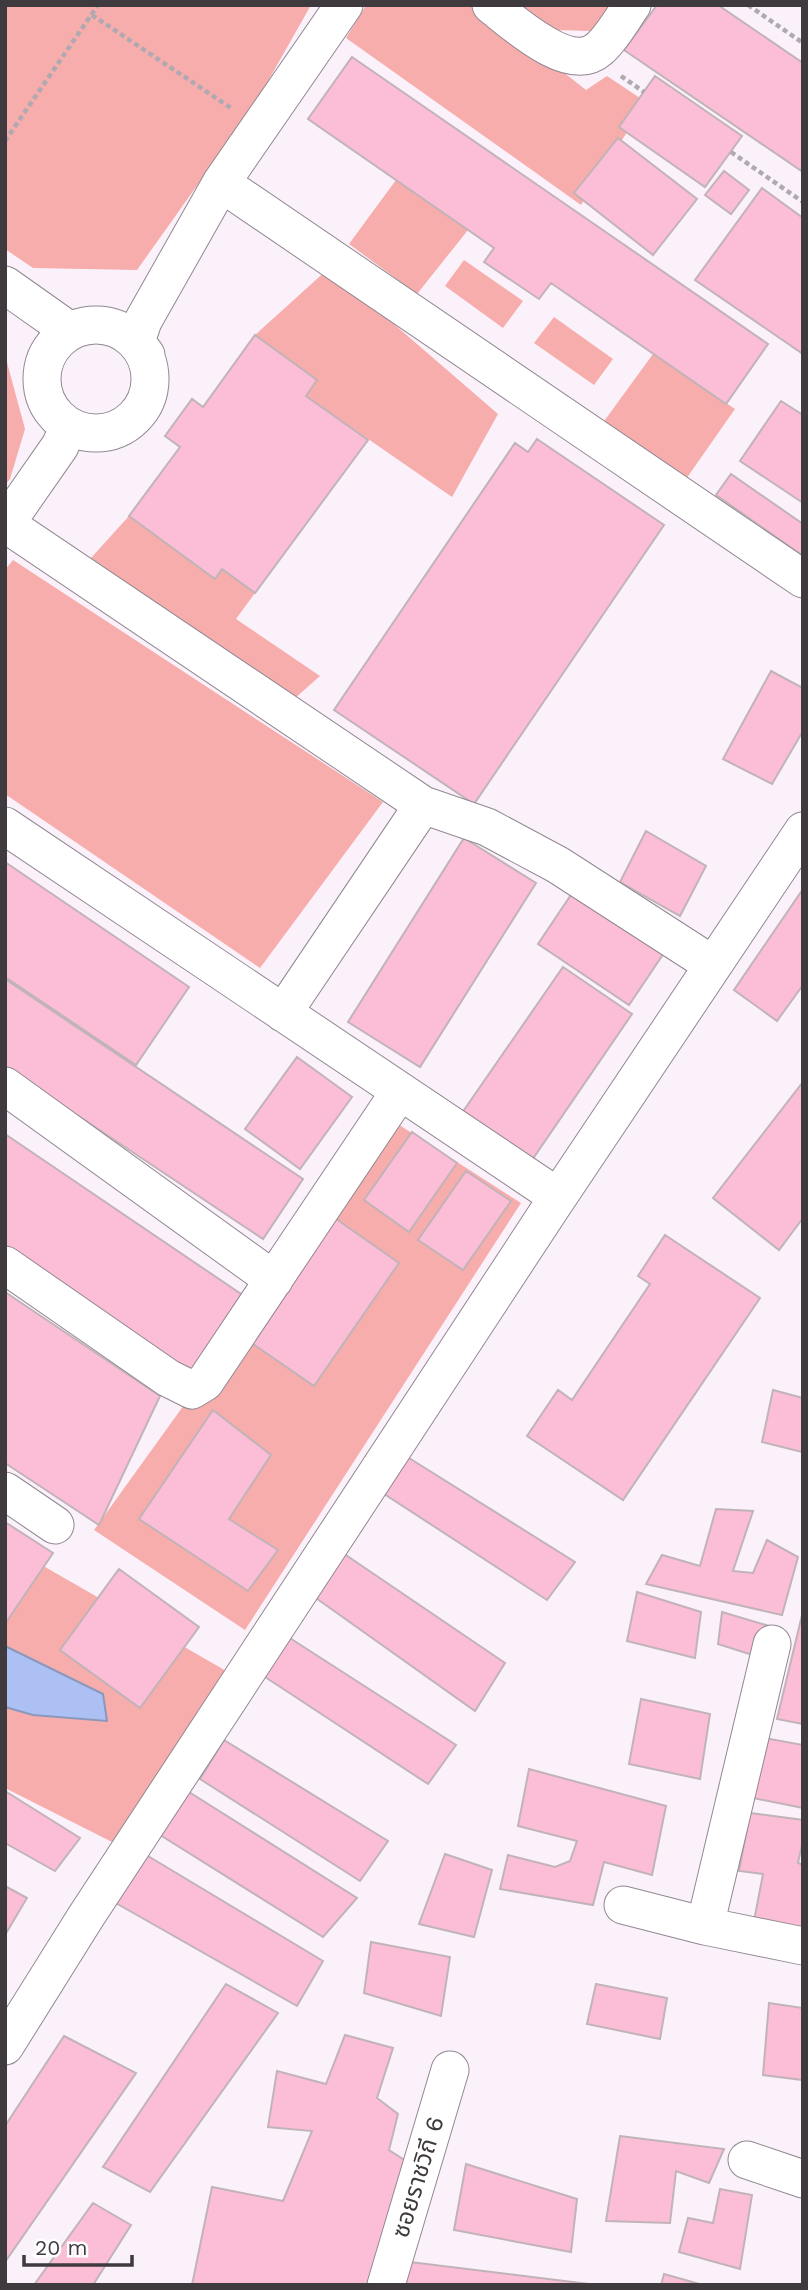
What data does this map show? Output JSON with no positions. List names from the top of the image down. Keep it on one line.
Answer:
{"streets":{"street":["ซอยราชวิถี 6"]},"scale_bar":"20 m"}
